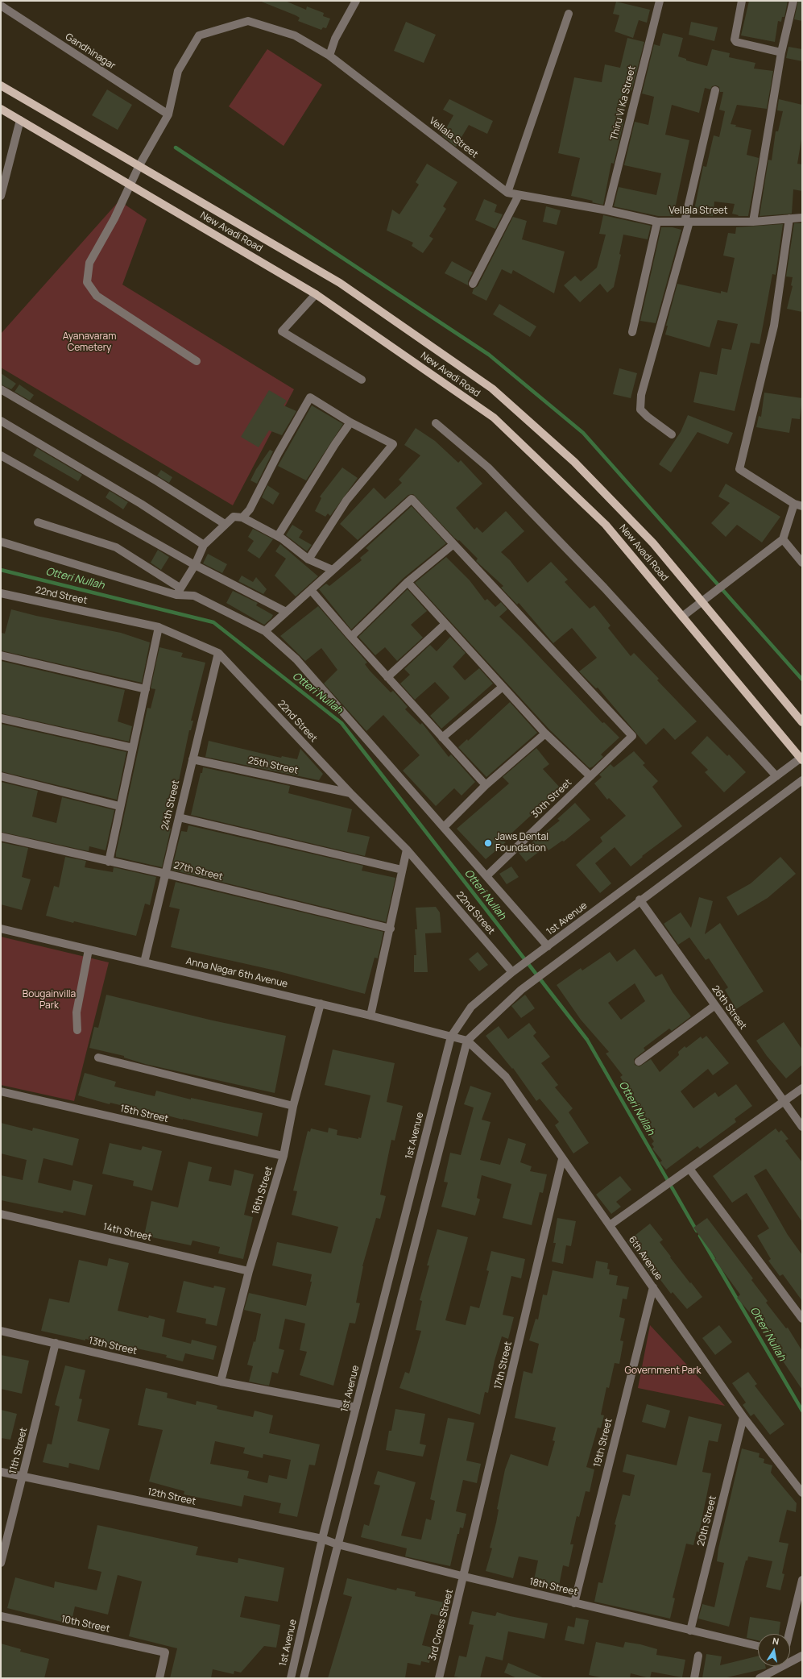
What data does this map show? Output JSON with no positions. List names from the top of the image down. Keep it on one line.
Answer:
{"streets":{"main road":["New Avadi Road"],"street":["Gandhinagar","Thiru Vi Ka Street","Vellala Street","22nd Street","25th Street","30th Street","24th Street","27th Street","1st Avenue","Anna Nagar 6th Avenue","26th Street","15th Street","16th Street","14th Street","6th Avenue","13th Street","17th Street","19th Street","11th Street","12th Street","20th Street","18th Street","10th Street","3rd Cross Street"]},"crossings":[["Gandhinagar","Vellala Street"],["Thiru Vi Ka Street","Vellala Street"],["Vellala Street","New Avadi Road"],["New Avadi Road","1st Avenue"],["22nd Street","25th Street"],["22nd Street","24th Street"],["22nd Street","1st Avenue"],["25th Street","24th Street"],["24th Street","27th Street"],["24th Street","Anna Nagar 6th Avenue"],["1st Avenue","Anna Nagar 6th Avenue"],["1st Avenue","13th Street"],["1st Avenue","12th Street"],["Anna Nagar 6th Avenue","16th Street"],["Anna Nagar 6th Avenue","6th Avenue"],["15th Street","16th Street"],["16th Street","14th Street"],["16th Street","13th Street"],["6th Avenue","17th Street"],["6th Avenue","19th Street"],["6th Avenue","20th Street"],["13th Street","11th Street"],["17th Street","18th Street"],["17th Street","3rd Cross Street"],["19th Street","18th Street"],["11th Street","12th Street"],["12th Street","18th Street"],["20th Street","18th Street"],["18th Street","3rd Cross Street"]],"water":["Otteri Nullah"],"parks":["Ayanavaram Cemetery","Bougainvilla Park","Government Park"],"places":["Jaws Dental Foundation"],"north":"top"}
